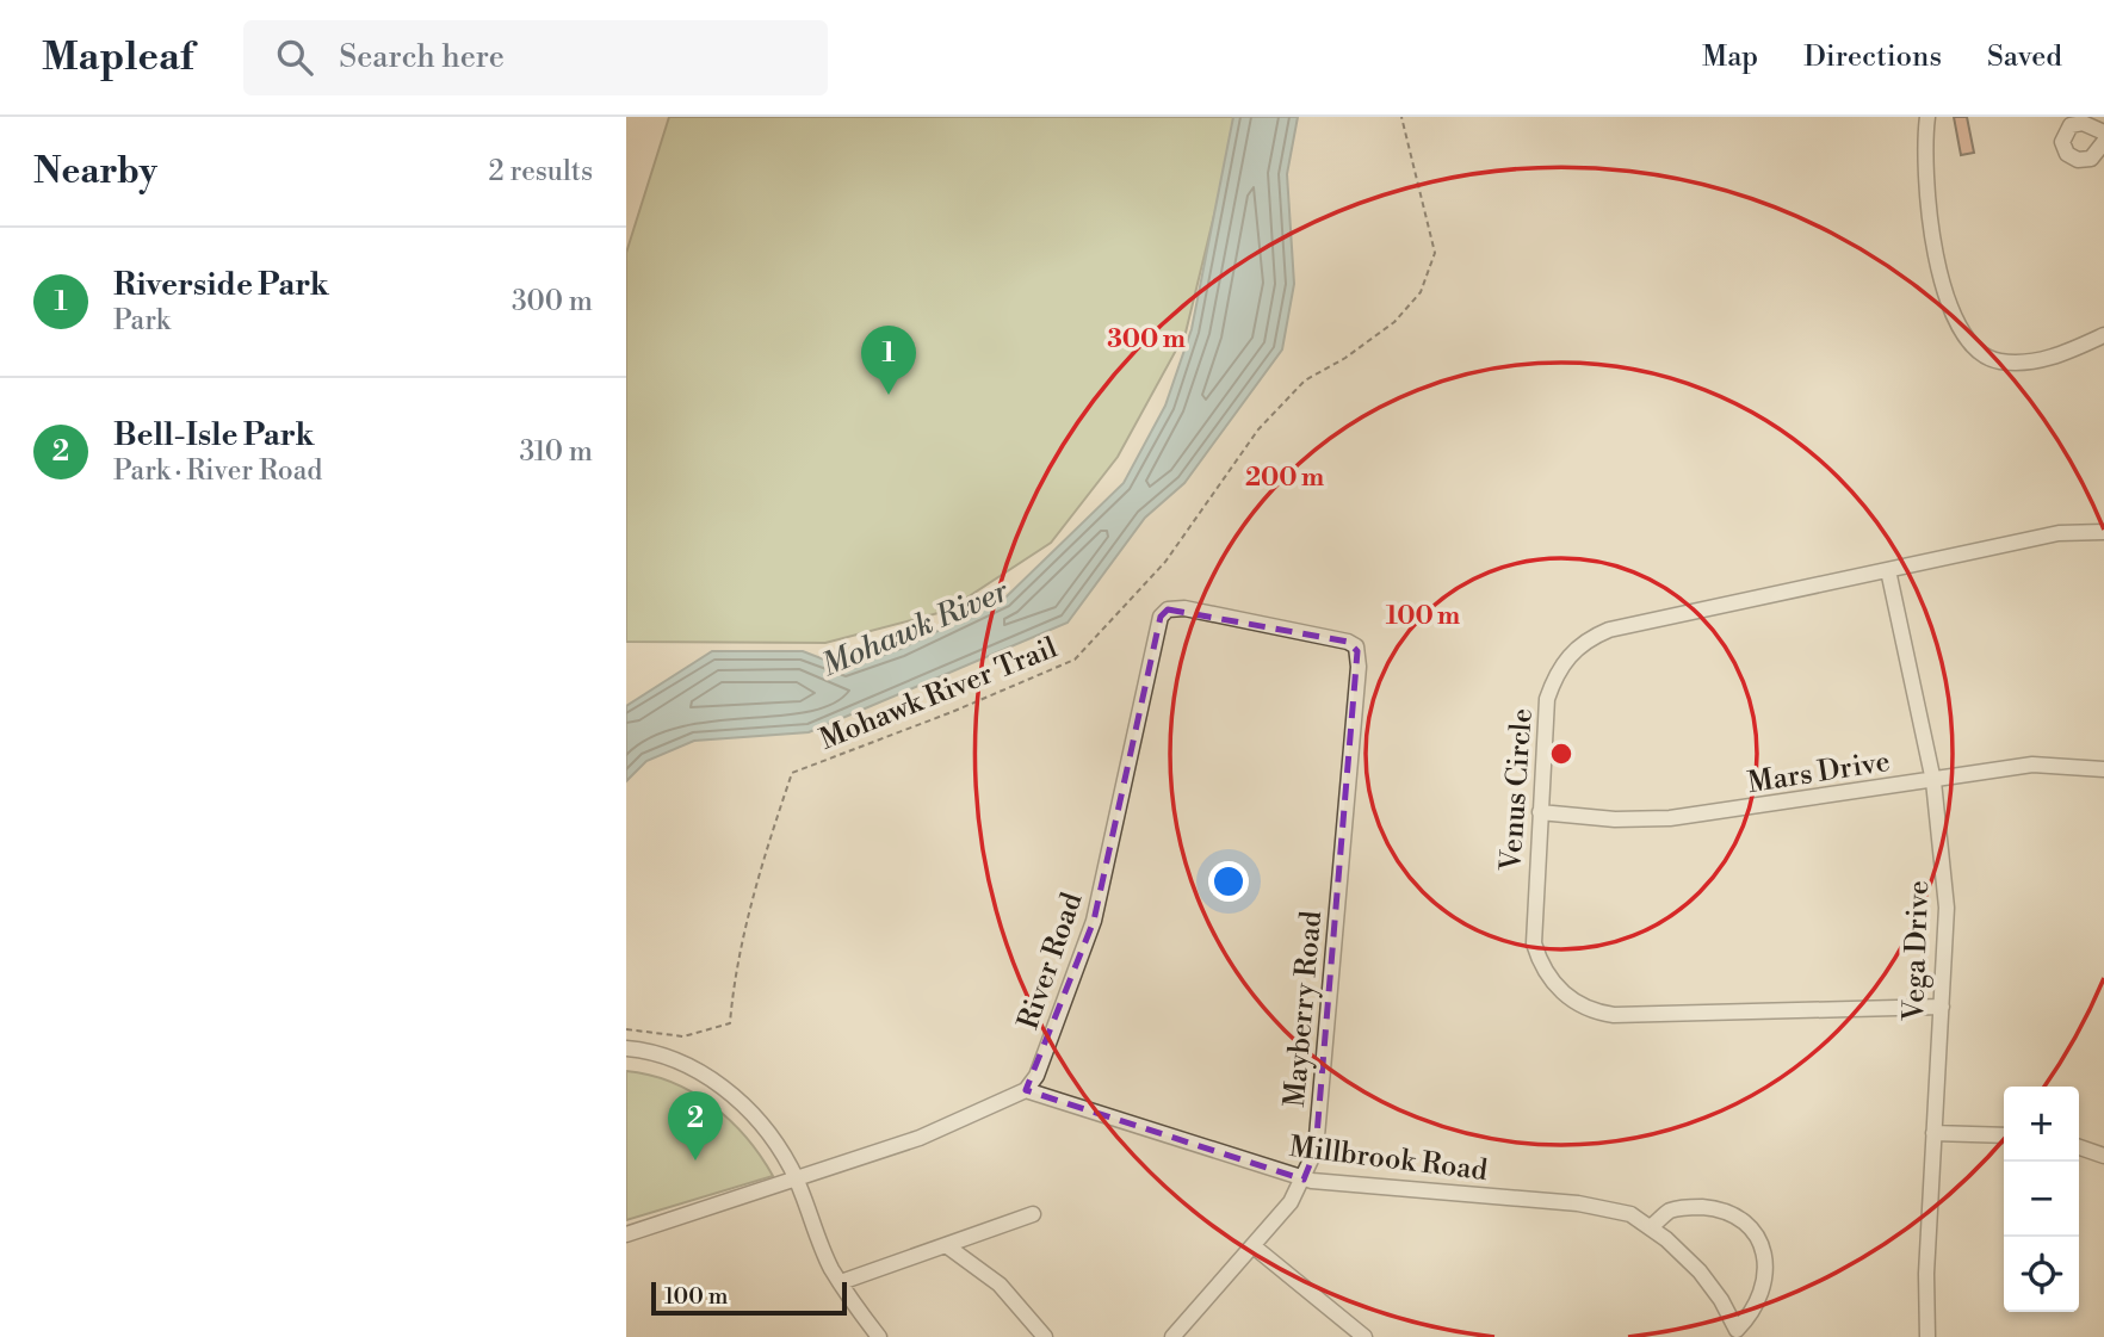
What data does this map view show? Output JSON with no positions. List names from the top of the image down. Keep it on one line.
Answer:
{"streets":{"street":["Mars Drive","Venus Circle","Vega Drive","River Road","Mayberry Road","Millbrook Road"],"path":["Mohawk River Trail"]},"crossings":[["Mars Drive","Venus Circle"],["Mars Drive","Vega Drive"],["Venus Circle","Vega Drive"],["River Road","Mayberry Road"],["River Road","Millbrook Road"],["Mayberry Road","Millbrook Road"]],"water":["Mohawk River"],"scale_bar":"100 m","page":{"header":"Mapleaf","search":"Search here","nav":["Map","Directions","Saved"],"heading":["Nearby","2 results"],"list":[{"mark":"1","name":"Riverside Park","note":"Park","value":"300 m"},{"mark":"2","name":"Bell-Isle Park","note":"Park · River Road","value":"310 m"}],"pins":["1","2"],"map_buttons":["+","−"],"scale":"100 m"},"rings":["300 m","200 m","100 m"]}
